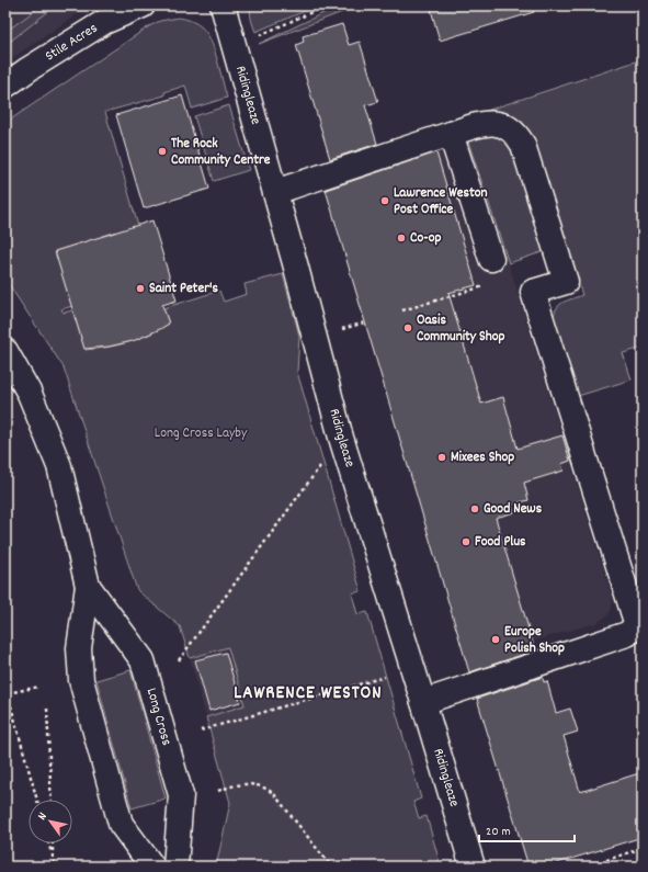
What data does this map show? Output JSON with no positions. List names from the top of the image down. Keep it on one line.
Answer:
{"streets":{"street":["Stile Acres","Ridingleaze","Long Cross"]},"districts":["LAWRENCE WESTON"],"parks":["Long Cross Layby"],"places":["The Rock Community Centre","Lawrence Weston Post Office","Co-op","Saint Peter's","Oasis Community Shop","Mixees Shop","Good News","Food Plus","Europe Polish Shop"],"scale_bar":"20 m","north":"top left"}
